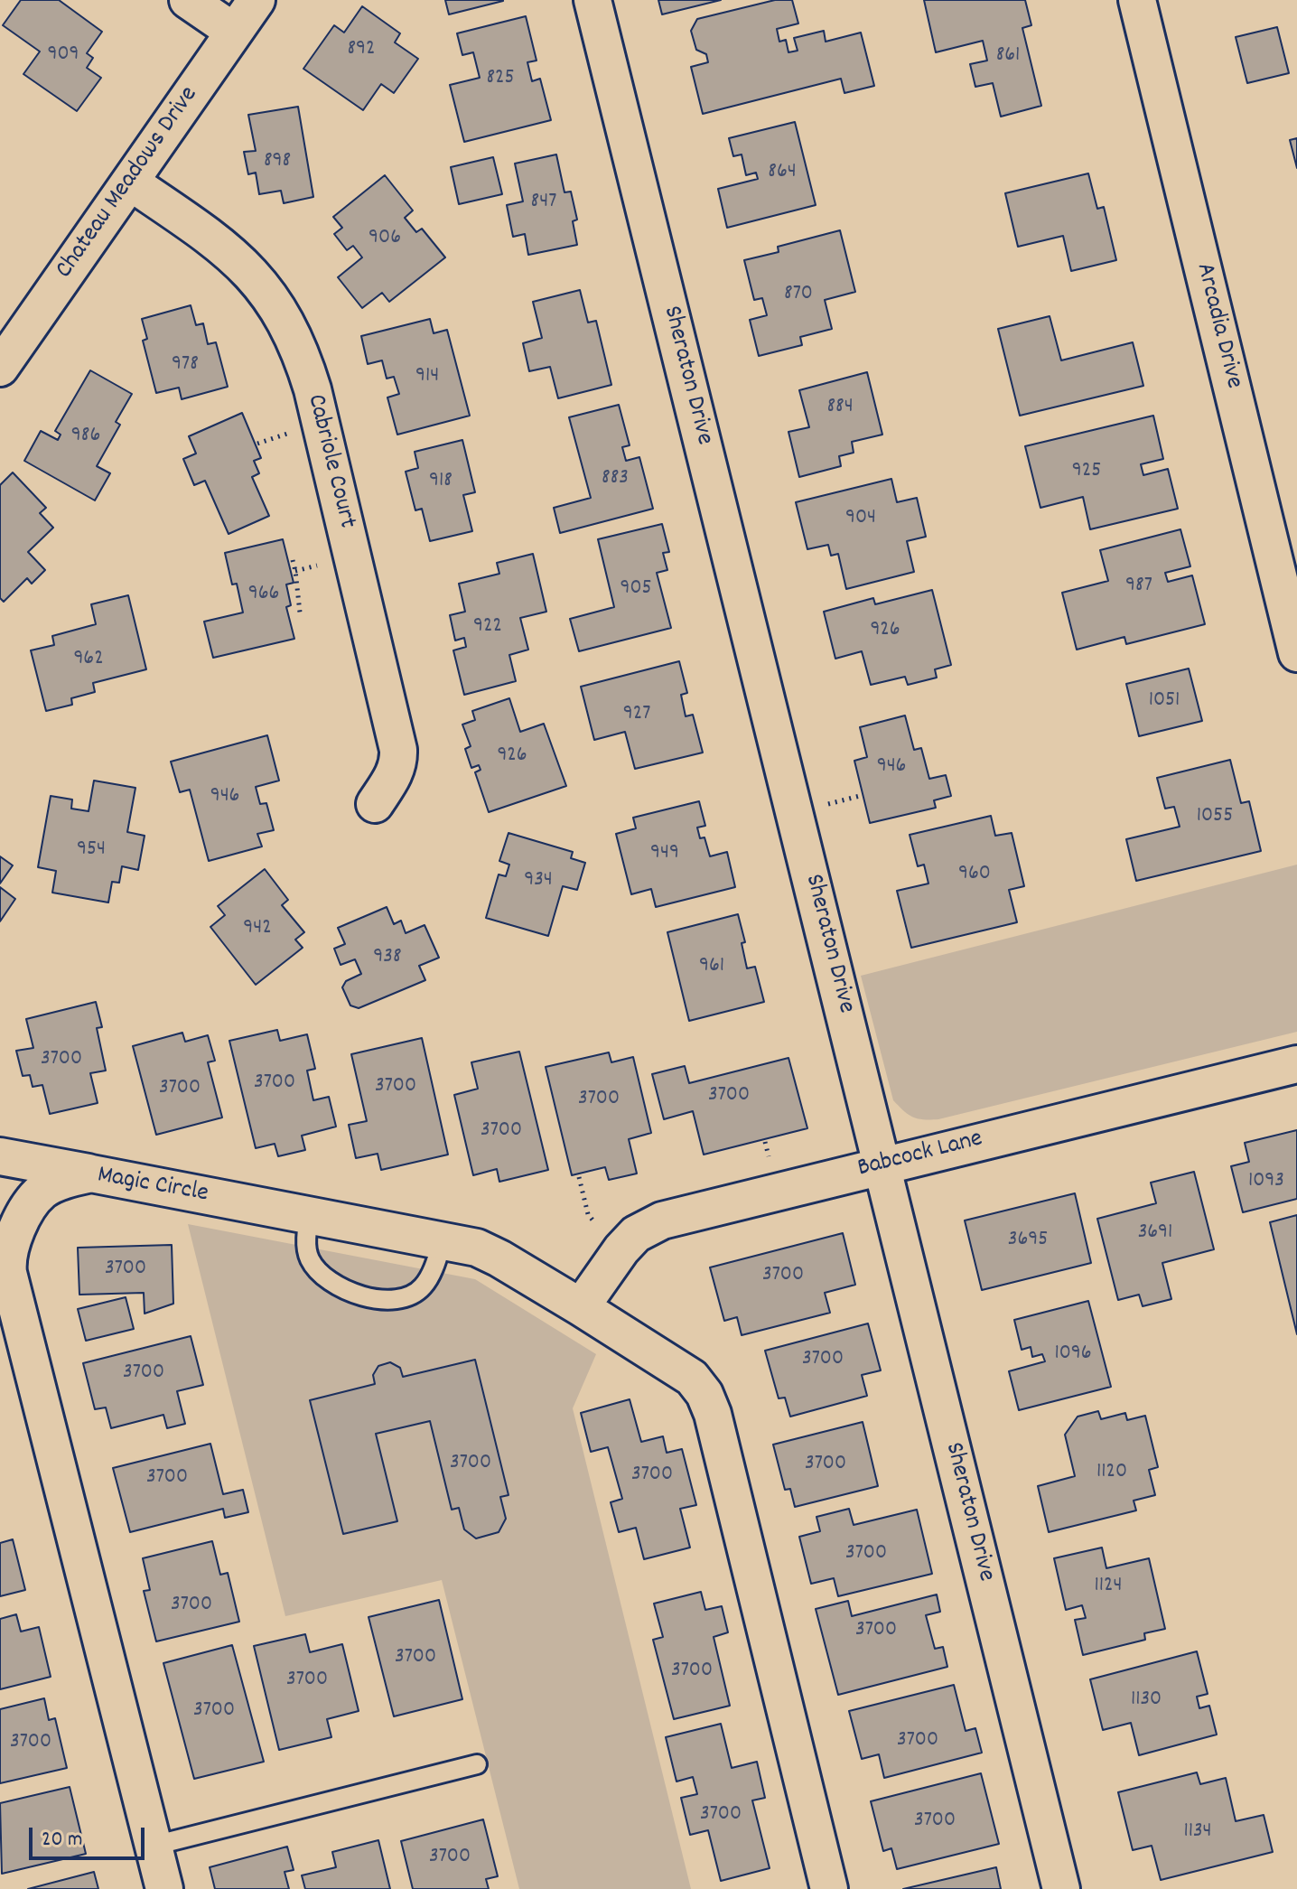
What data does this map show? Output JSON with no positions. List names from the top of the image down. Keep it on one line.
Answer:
{"streets":{"street":["Chateau Meadows Drive","Arcadia Drive","Sheraton Drive","Cabriole Court","Babcock Lane","Magic Circle"]},"crossings":[["Chateau Meadows Drive","Cabriole Court"],["Sheraton Drive","Babcock Lane"],["Babcock Lane","Magic Circle"]],"house_numbers":["892","909","861","825","898","864","847","906","870","978","914","884","986","925","883","918","904","987","905","966","922","926","962","1051","927","926","946","946","1055","954","949","960","934","942","938","961","3700","3700","3700","3700","3700","3700","3700","1093","3691","3695","3700","3700","1096","3700","3700","3700","3700","1120","3700","3700","3700","1124","3700","3700","3700","3700","3700","1130","3700","3700","3700","3700","3700","1134","3700"],"scale_bar":"20 m"}
